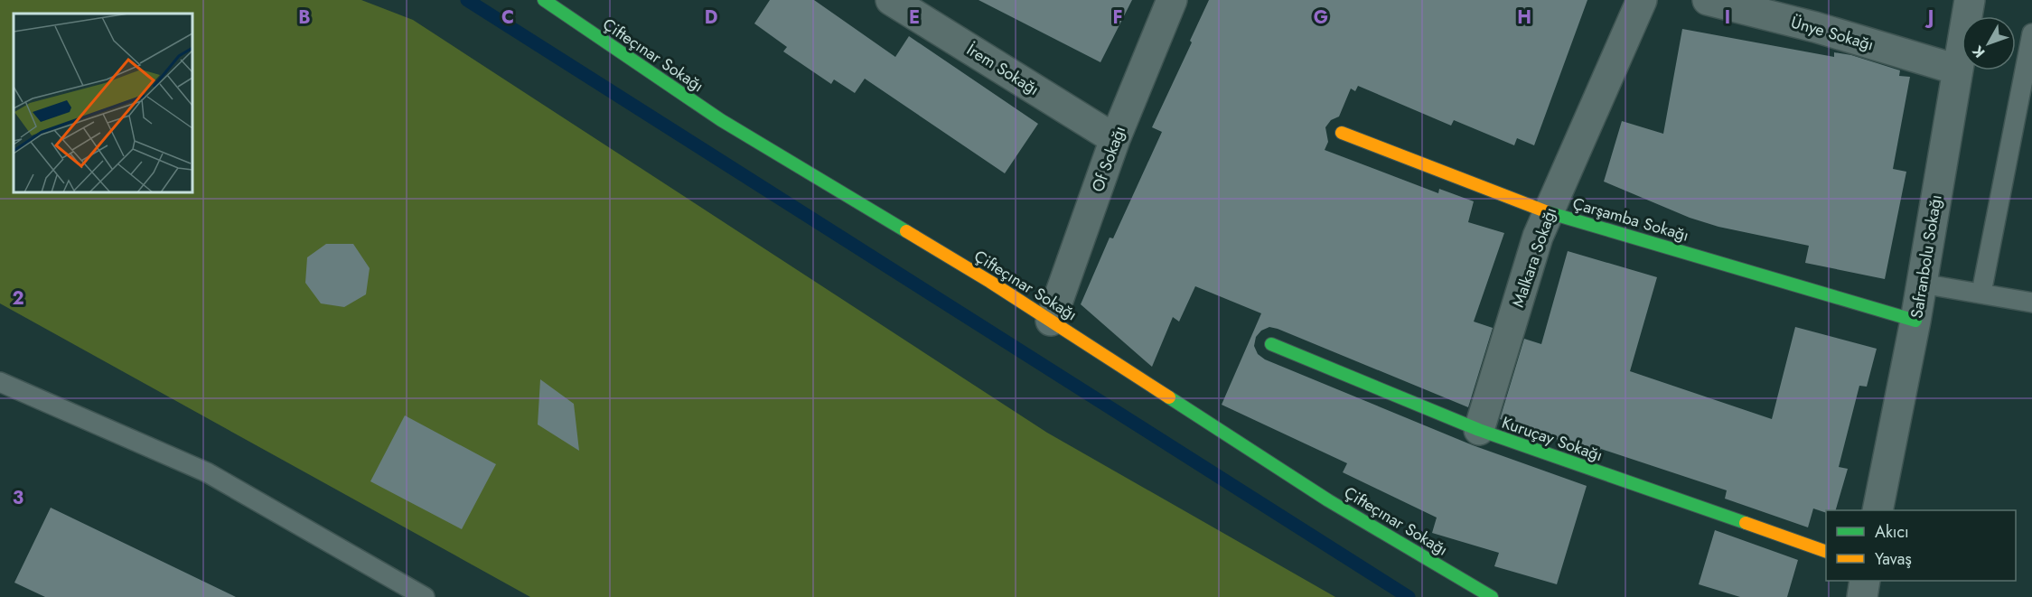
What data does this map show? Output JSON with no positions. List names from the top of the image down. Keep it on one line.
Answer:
{"streets":{"street":["Ünye Sokağı","Çifteçınar Sokağı","İrem Sokağı","Of Sokağı","Çarşamba Sokağı","Safranbolu Sokağı","Malkara Sokağı","Kuruçay Sokağı"]},"crossings":[["Ünye Sokağı","Safranbolu Sokağı"],["Çifteçınar Sokağı","Of Sokağı"],["İrem Sokağı","Of Sokağı"],["Çarşamba Sokağı","Safranbolu Sokağı"],["Çarşamba Sokağı","Malkara Sokağı"],["Malkara Sokağı","Kuruçay Sokağı"]],"legend":["Akıcı","Yavaş"],"north":"bottom left","grid":{"columns":["B","C","D","E","F","G","H","I","J"],"rows":["2","3"]}}
